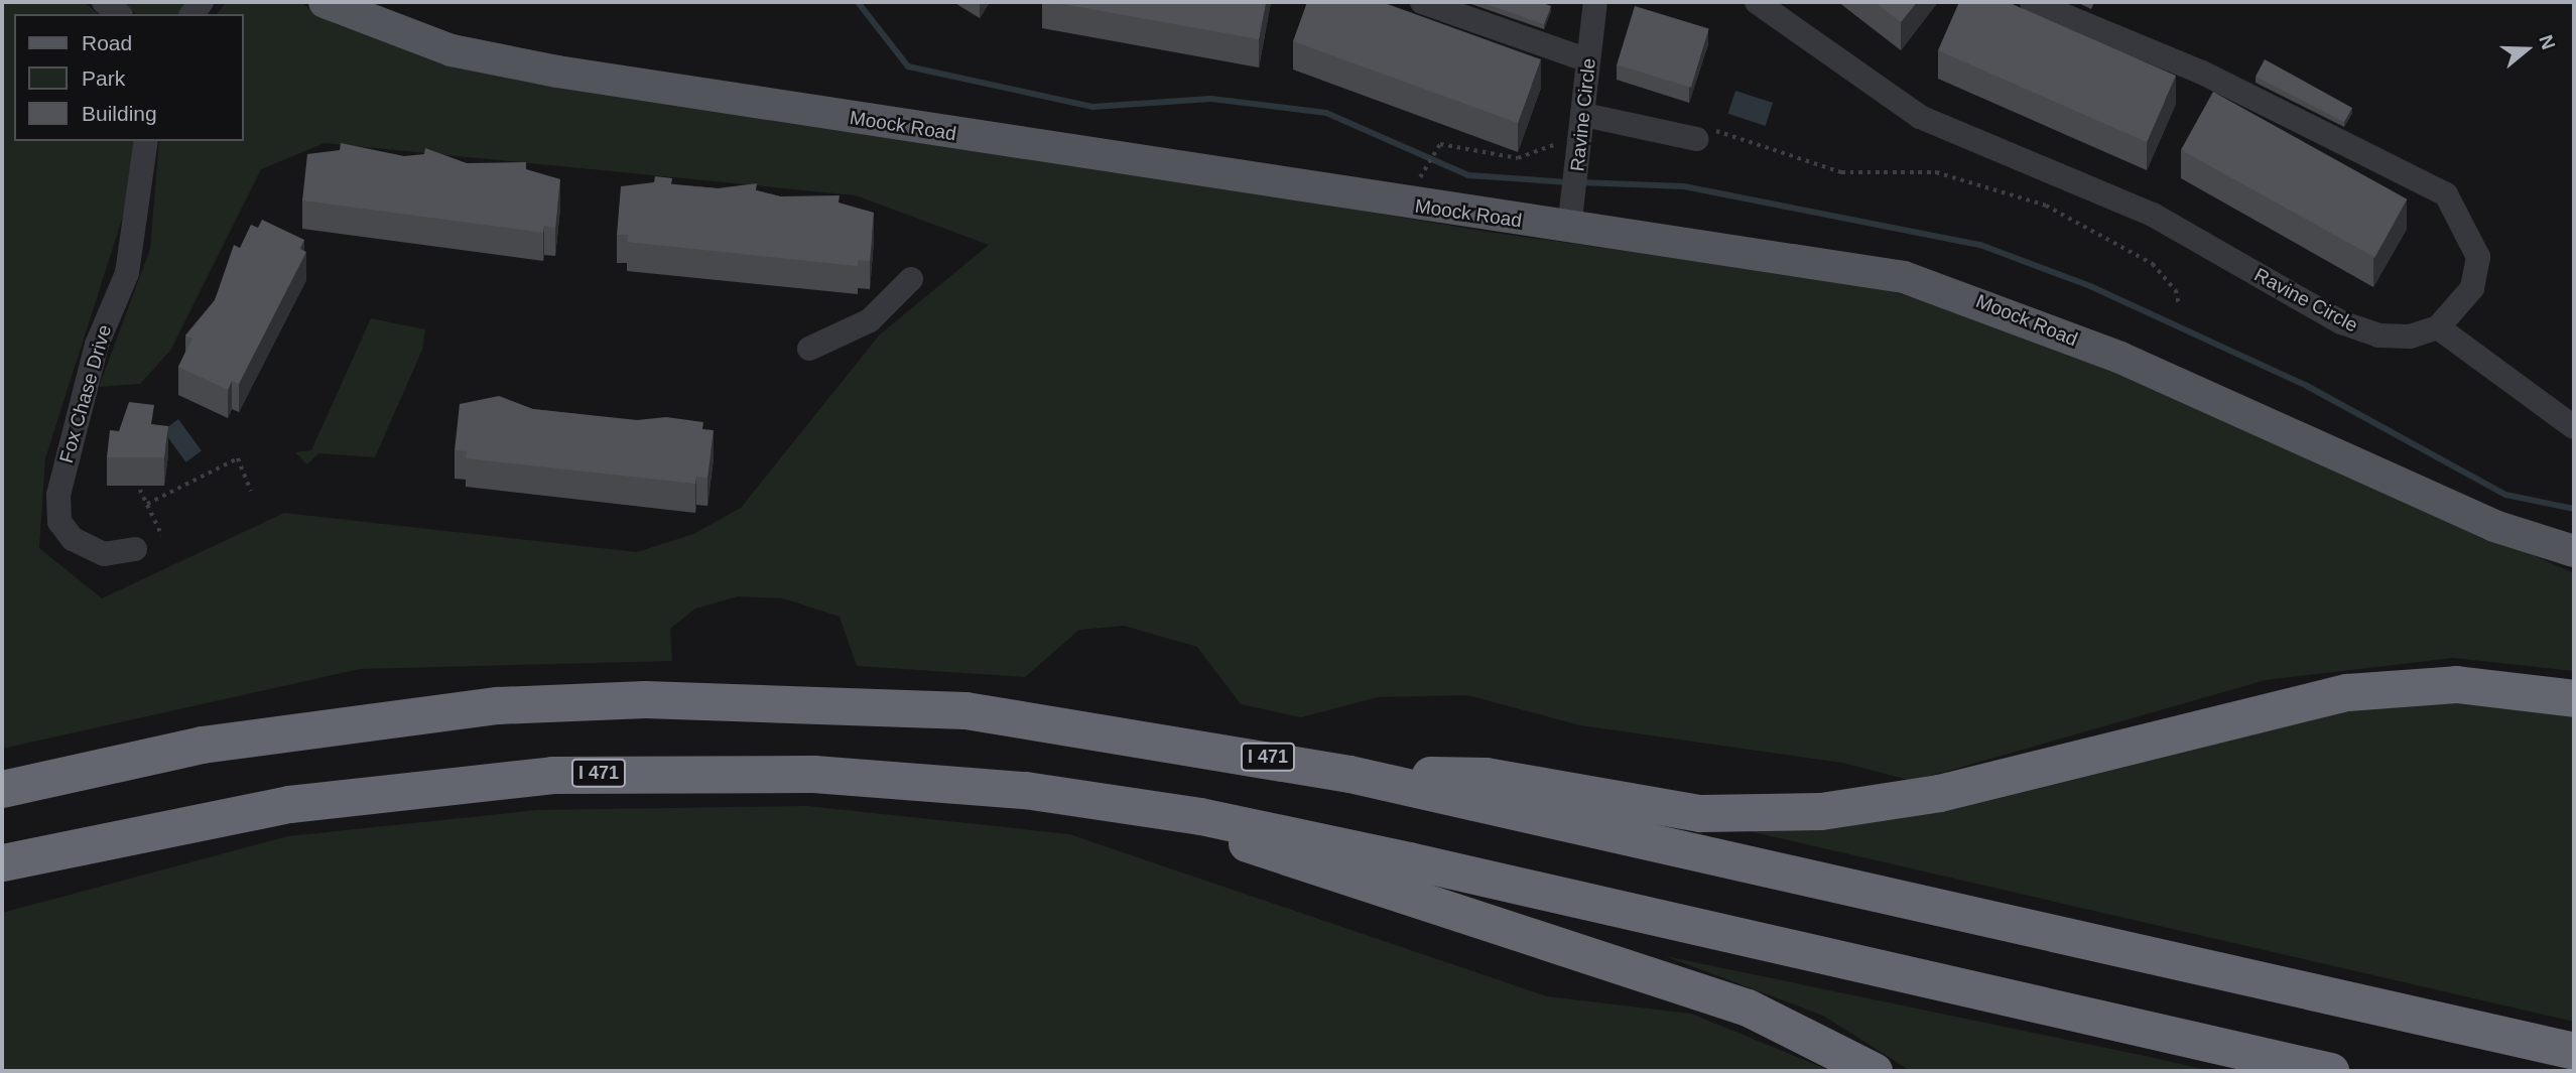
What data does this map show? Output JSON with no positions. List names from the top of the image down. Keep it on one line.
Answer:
{"streets":{"highway":["I 471"],"main road":["Moock Road"],"street":["Ravine Circle","Fox Chase Drive"]},"crossings":[["Ravine Circle","Moock Road"]],"legend":["Road","Park","Building"],"north":"right"}
